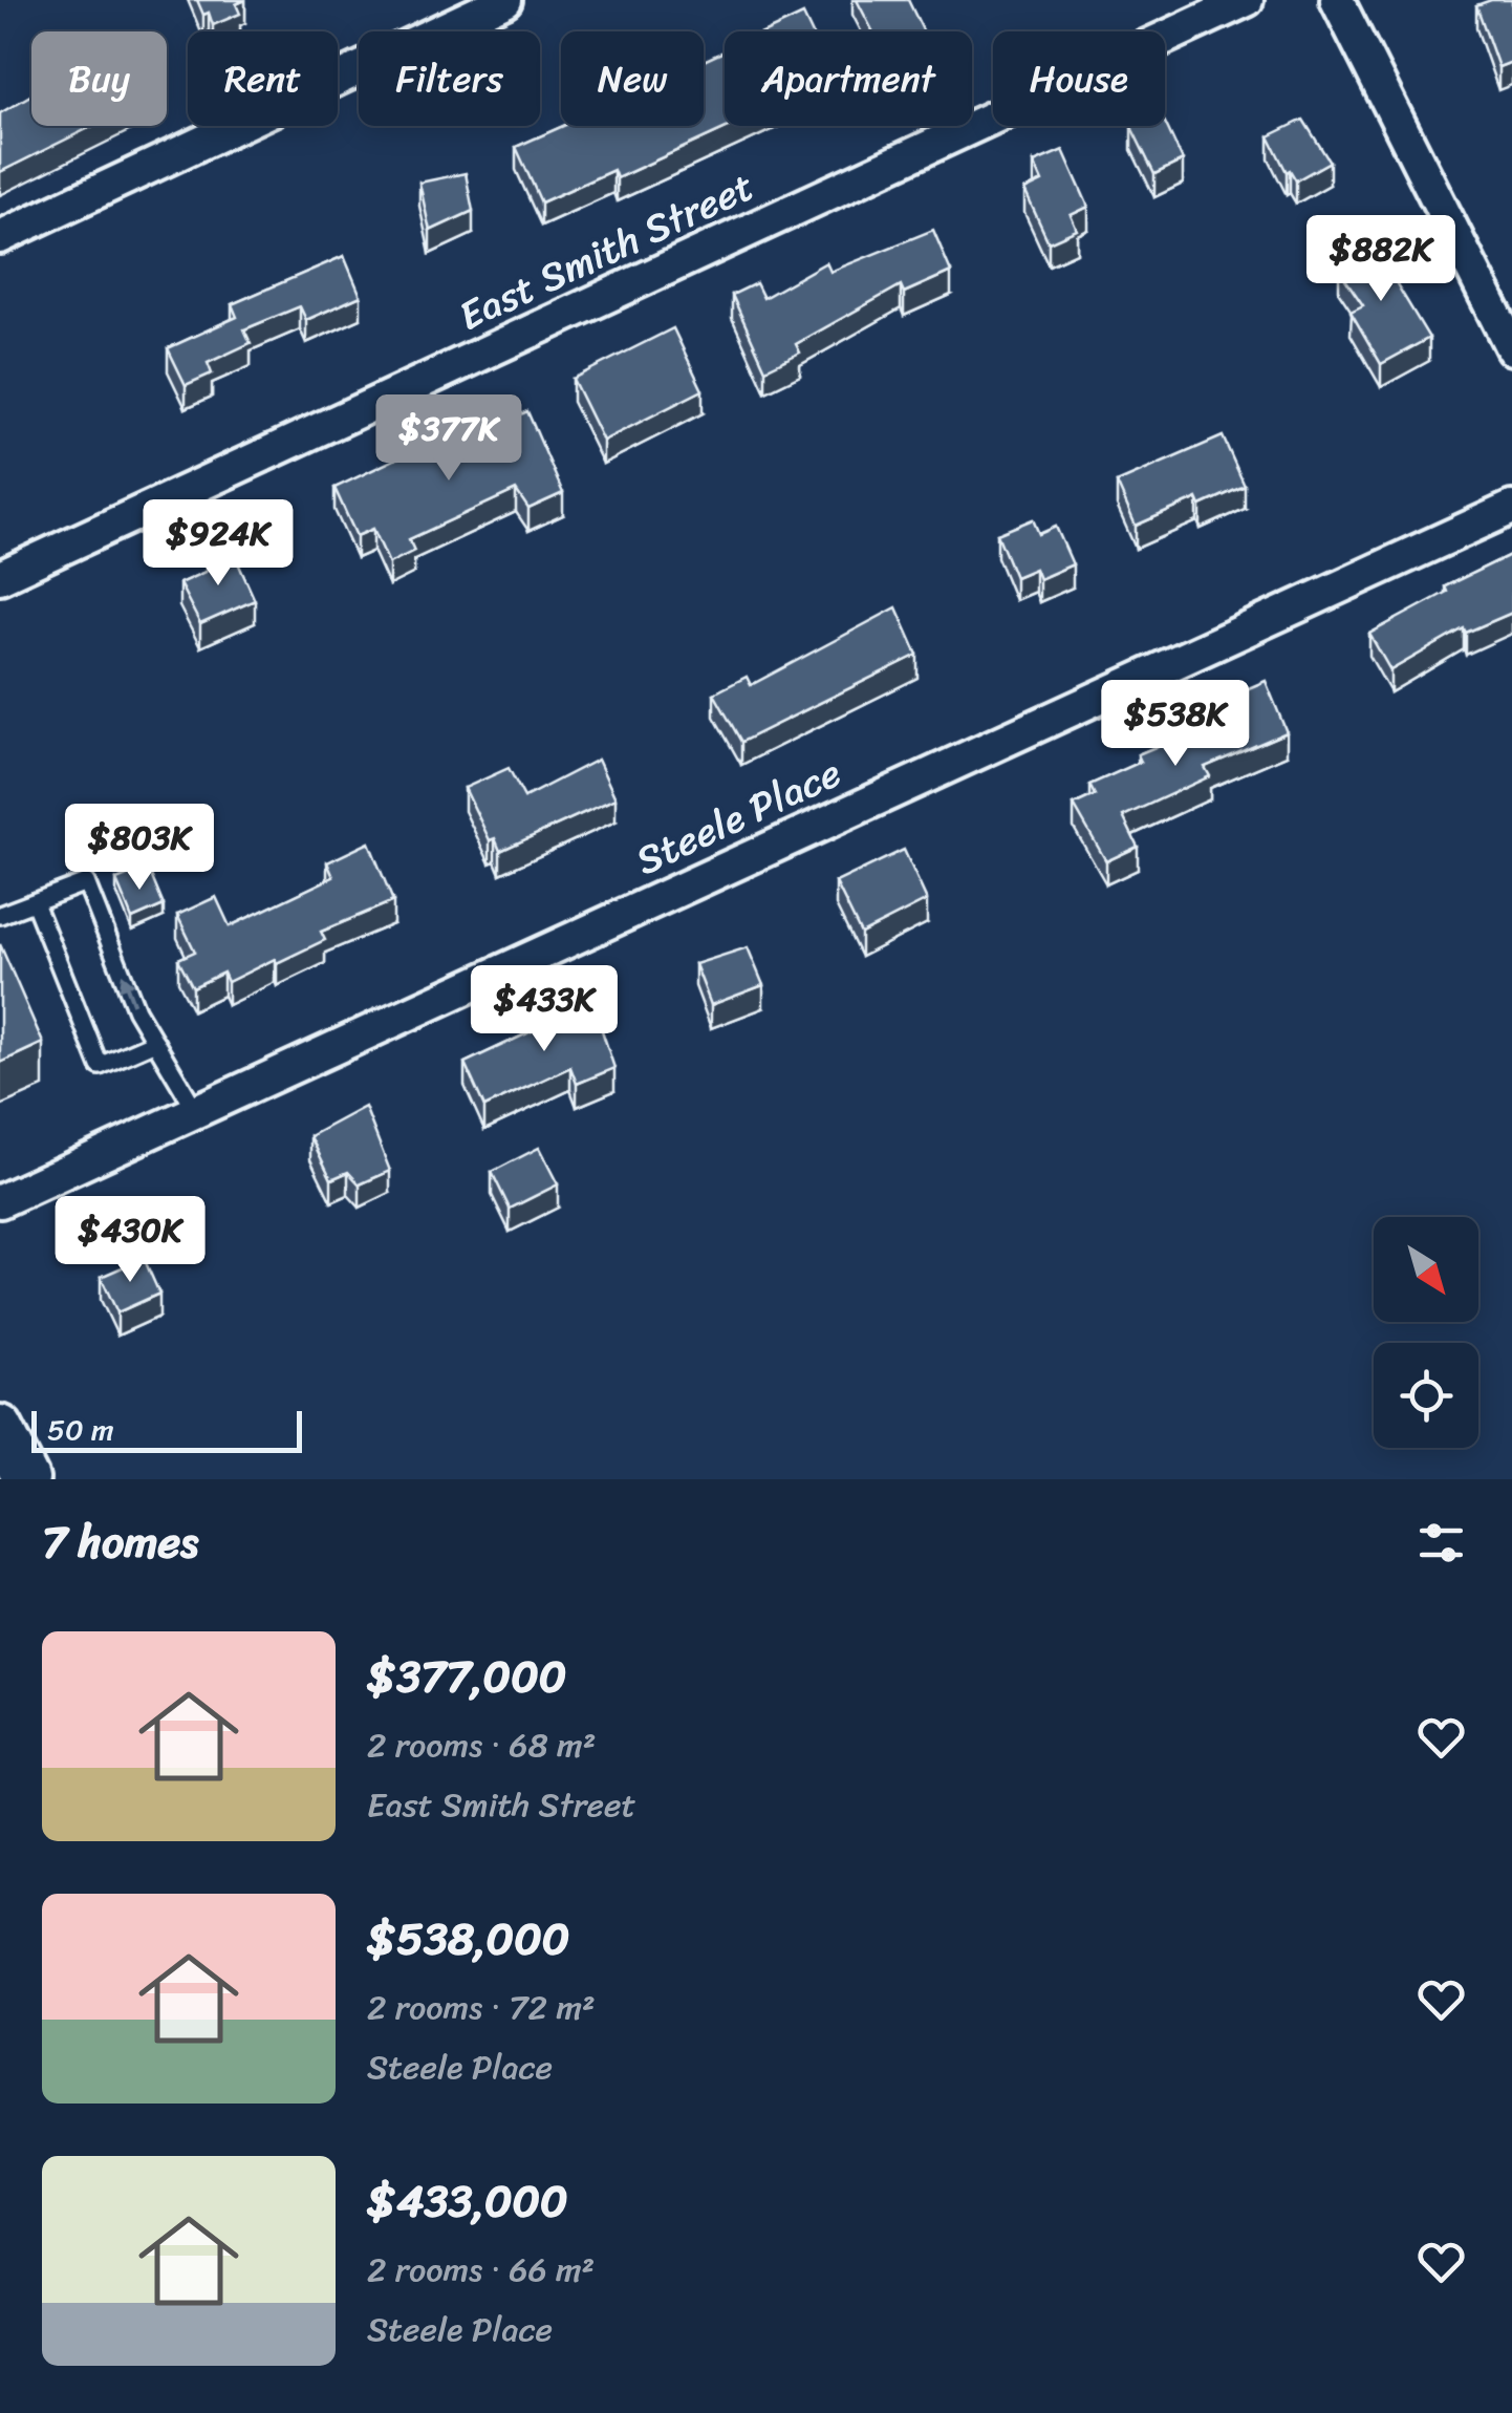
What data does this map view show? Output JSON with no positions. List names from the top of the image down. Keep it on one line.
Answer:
{"streets":{"street":["East Smith Street","Steele Place"]},"scale_bar":"50 m","north":"bottom right","page":{"chip":["Buy","Rent","Filters","New","Apartment","House"],"price":["$882K","$377K","$924K","$538K","$803K","$433K","$430K"],"scale":"50 m","heading":"7 homes","list":[{"name":"$377,000","note":"2 rooms · 68 m² · East Smith Street"},{"name":"$538,000","note":"2 rooms · 72 m² · Steele Place"},{"name":"$433,000","note":"2 rooms · 66 m² · Steele Place"}]}}
